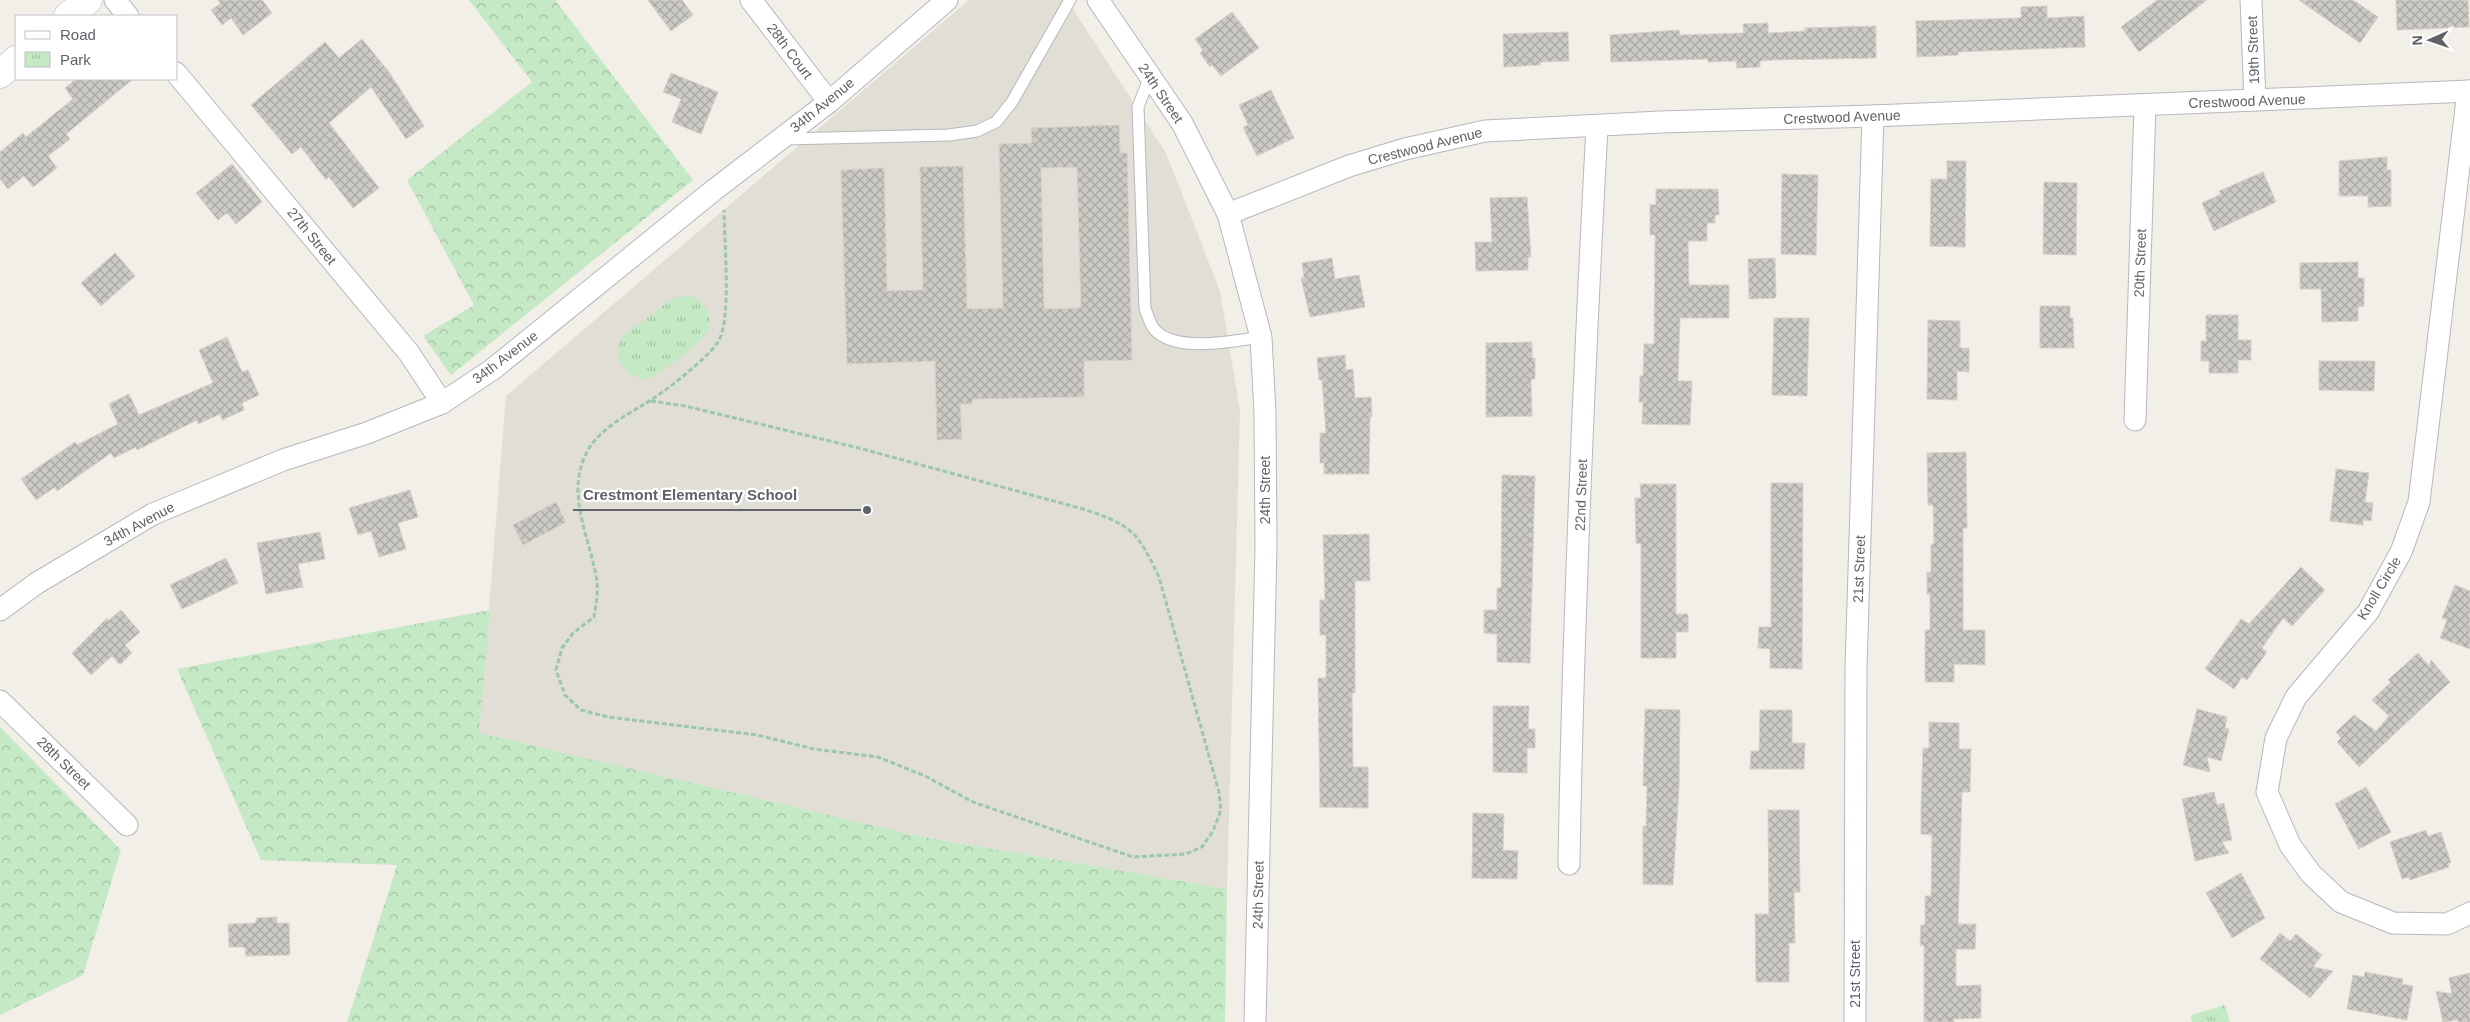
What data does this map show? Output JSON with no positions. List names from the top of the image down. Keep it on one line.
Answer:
{"streets":{"street":["19th Street","28th Court","24th Street","Crestwood Avenue","34th Avenue","27th Street","20th Street","22nd Street","21st Street","Knoll Circle","28th Street"]},"crossings":[["19th Street","Crestwood Avenue"],["28th Court","34th Avenue"],["24th Street","Crestwood Avenue"],["Crestwood Avenue","20th Street"],["Crestwood Avenue","22nd Street"],["Crestwood Avenue","21st Street"],["Crestwood Avenue","Knoll Circle"],["34th Avenue","27th Street"]],"places":["Crestmont Elementary School"],"legend":["Road","Park"],"north":"left"}
